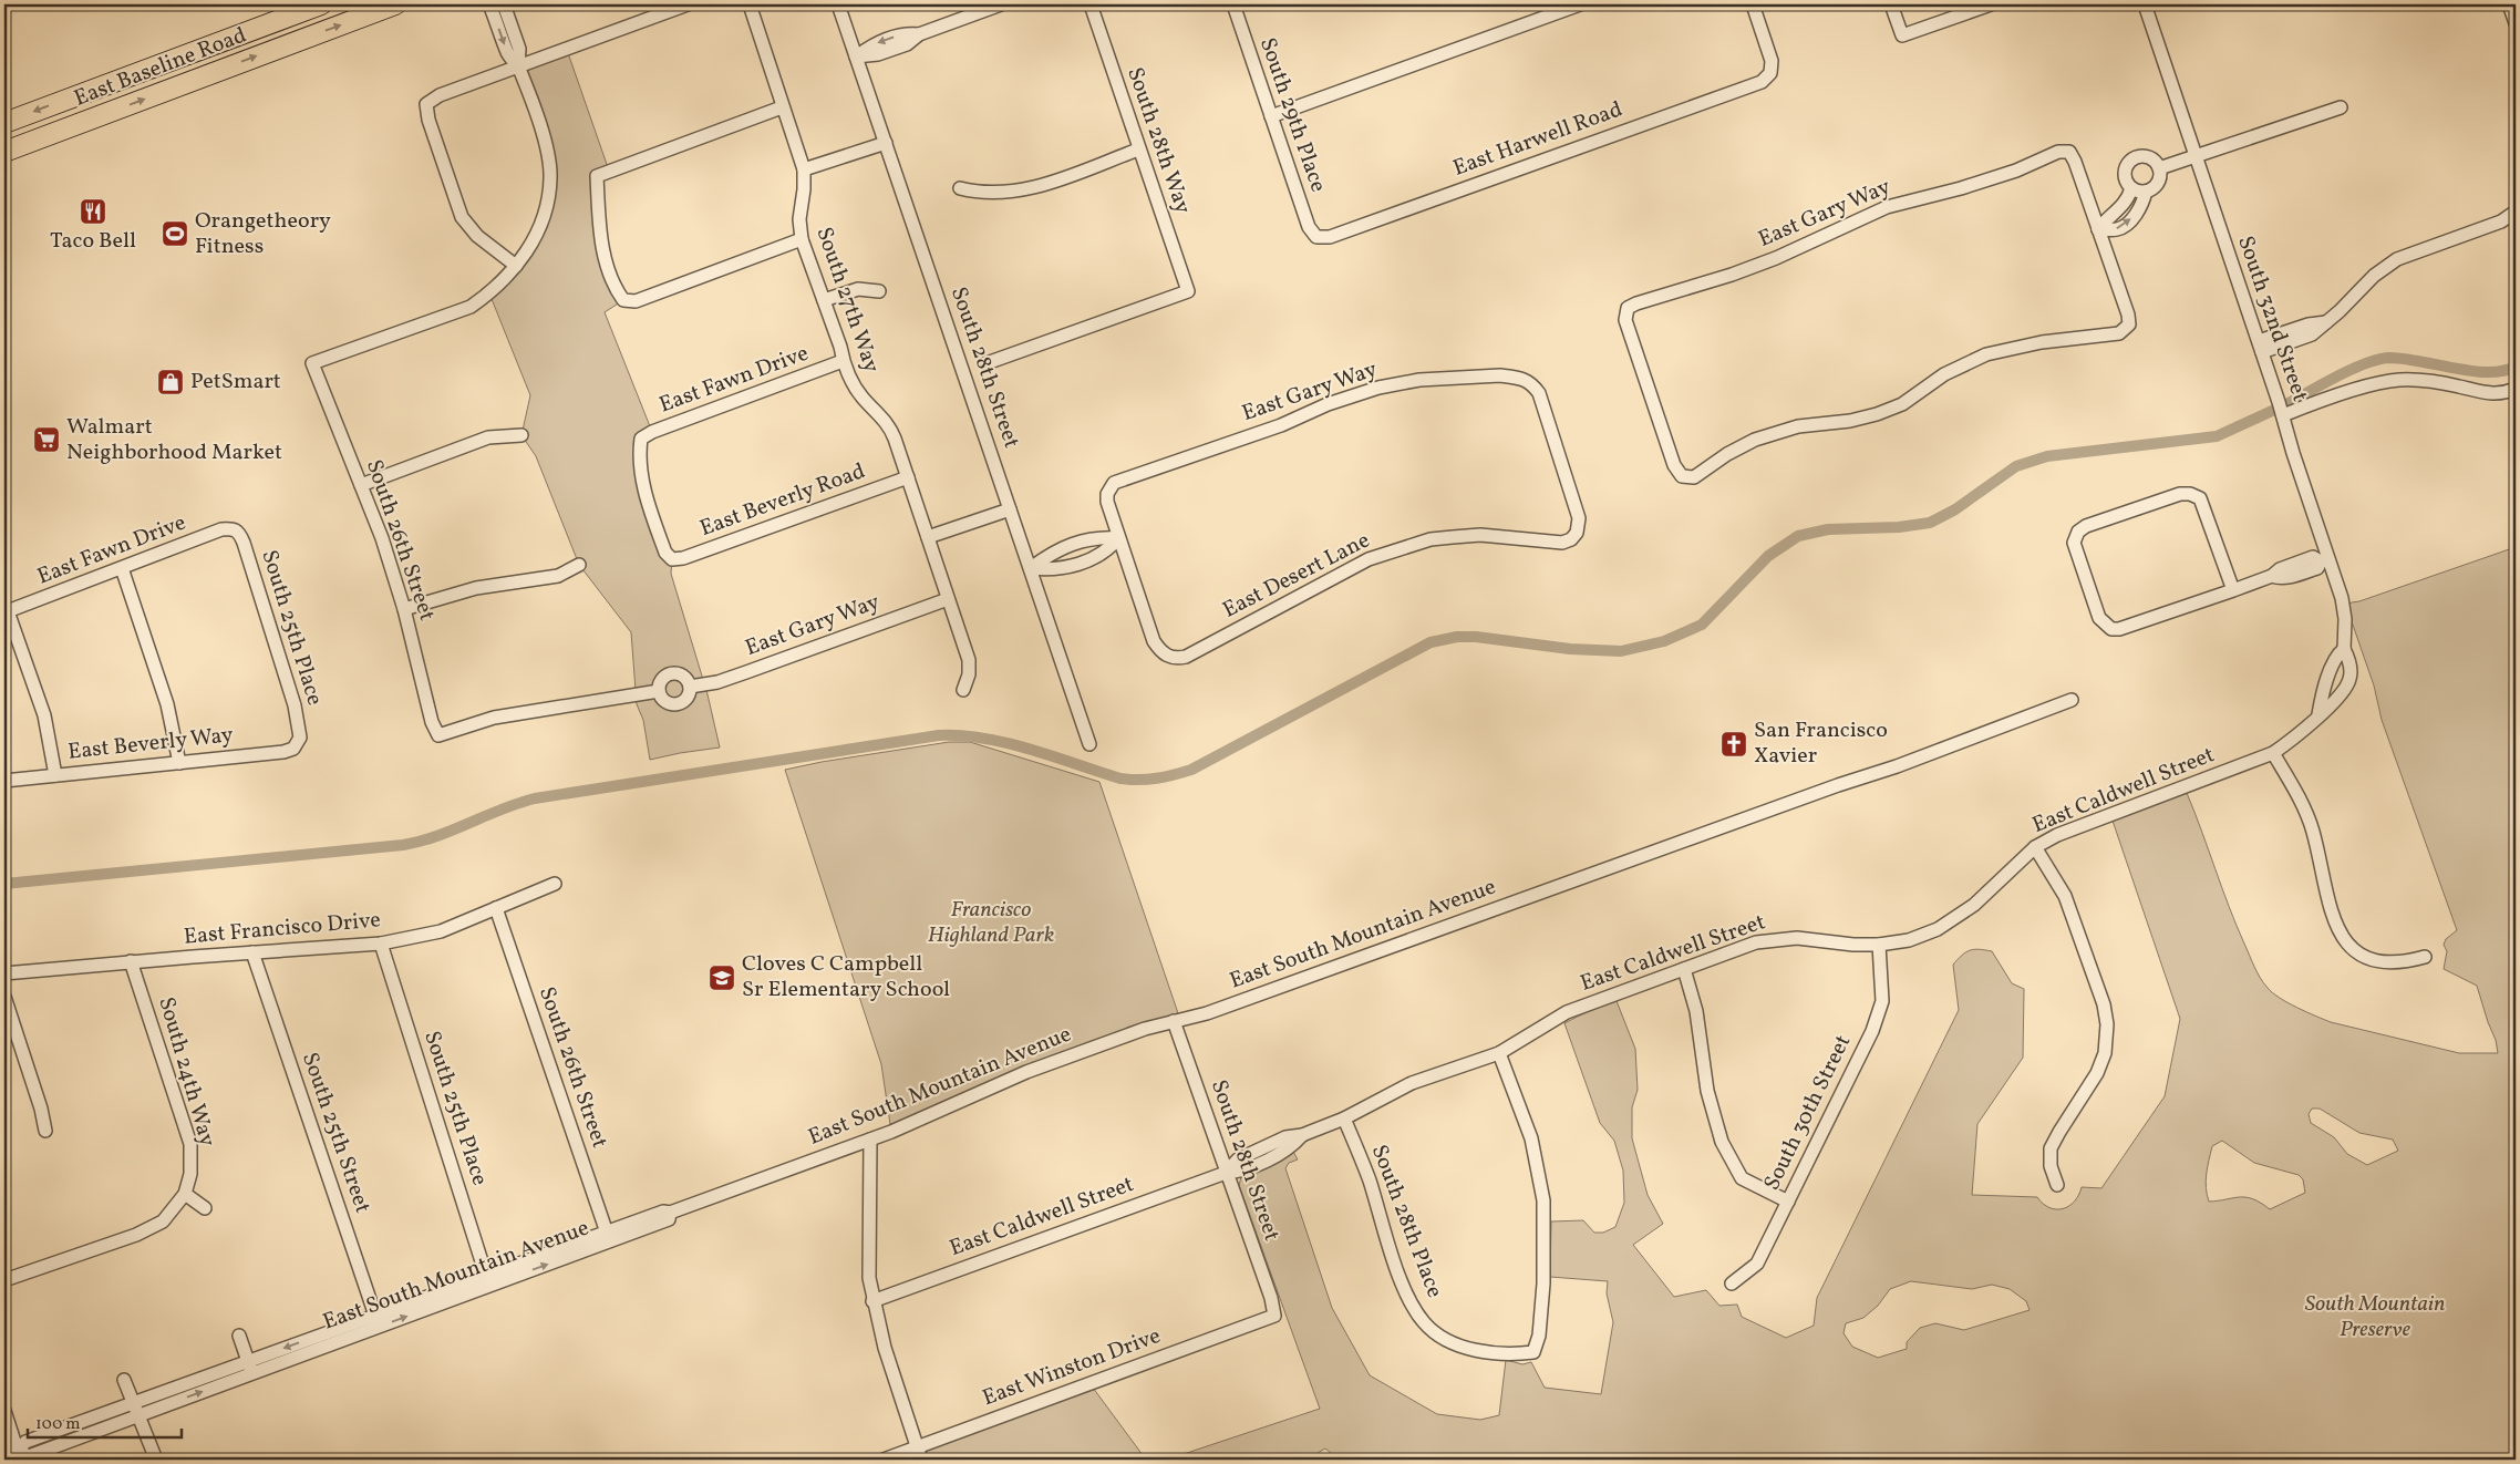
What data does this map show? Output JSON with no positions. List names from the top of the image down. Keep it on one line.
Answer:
{"streets":{"main road":["East Baseline Road"],"street":["South 29th Place","East Harwell Road","South 28th Way","East Gary Way","South 27th Way","South 32nd Street","South 28th Street","East Fawn Drive","East Beverly Road","South 26th Street","East Desert Lane","South 25th Place","East Beverly Way","East Caldwell Street","East Francisco Drive","East South Mountain Avenue","South 24th Way","South 30th Street","South 25th Street","South 28th Place","East Winston Drive"]},"crossings":[["South 29th Place","East Harwell Road"],["East Gary Way","South 27th Way"],["East Gary Way","South 26th Street"],["East Gary Way","East Desert Lane"],["South 27th Way","East Fawn Drive"],["South 27th Way","East Beverly Road"],["South 32nd Street","East Caldwell Street"],["South 28th Street","East Caldwell Street"],["South 28th Street","East South Mountain Avenue"],["South 28th Street","East Winston Drive"],["East Fawn Drive","East Beverly Road"],["East Fawn Drive","South 25th Place"],["South 26th Street","East Francisco Drive"],["South 26th Street","East South Mountain Avenue"],["South 25th Place","East Beverly Way"],["South 25th Place","East Francisco Drive"],["South 25th Place","East South Mountain Avenue"],["East Caldwell Street","South 30th Street"],["East Caldwell Street","South 28th Place"],["East Francisco Drive","South 24th Way"],["East Francisco Drive","South 25th Street"],["East South Mountain Avenue","South 25th Street"]],"parks":["Francisco Highland Park","South Mountain Preserve"],"places":{"restaurant":["Taco Bell"],"sports":["Orangetheory Fitness"],"shop":["PetSmart"],"supermarket":["Walmart Neighborhood Market"],"church":["San Francisco Xavier"],"school or university":["Cloves C Campbell Sr Elementary School"]},"scale_bar":"100 m"}
